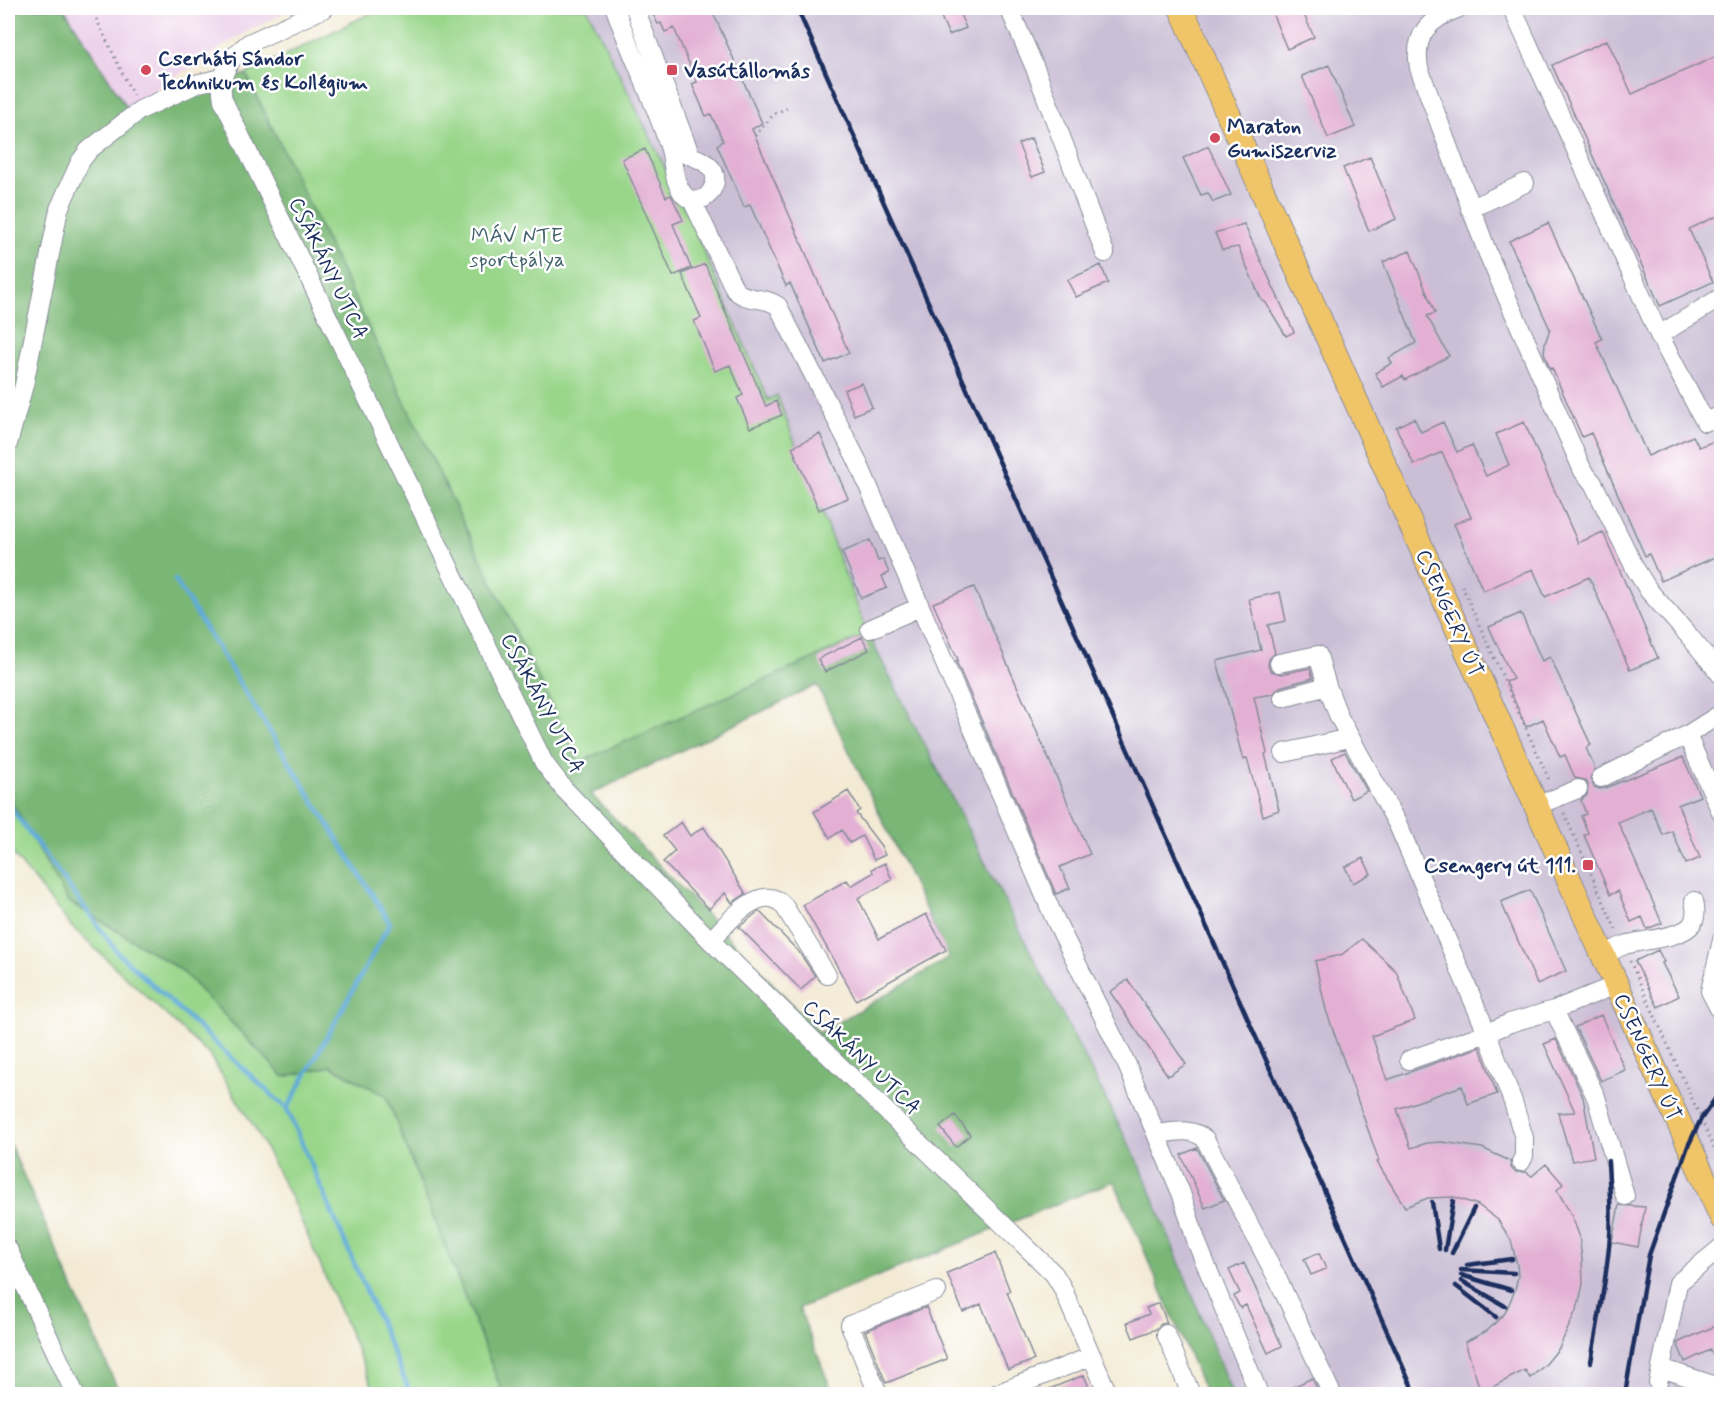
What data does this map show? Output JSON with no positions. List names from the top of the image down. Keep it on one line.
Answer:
{"streets":{"main road":["CSENGERY ÚT"],"street":["CSÁKÁNY UTCA"]},"parks":["MÁV NTE sportpálya"],"places":{"other":["Cserháti Sándor Technikum és Kollégium","Maraton Gumiszerviz"],"transit":["Vasútállomás","Csengery út 111."]}}
